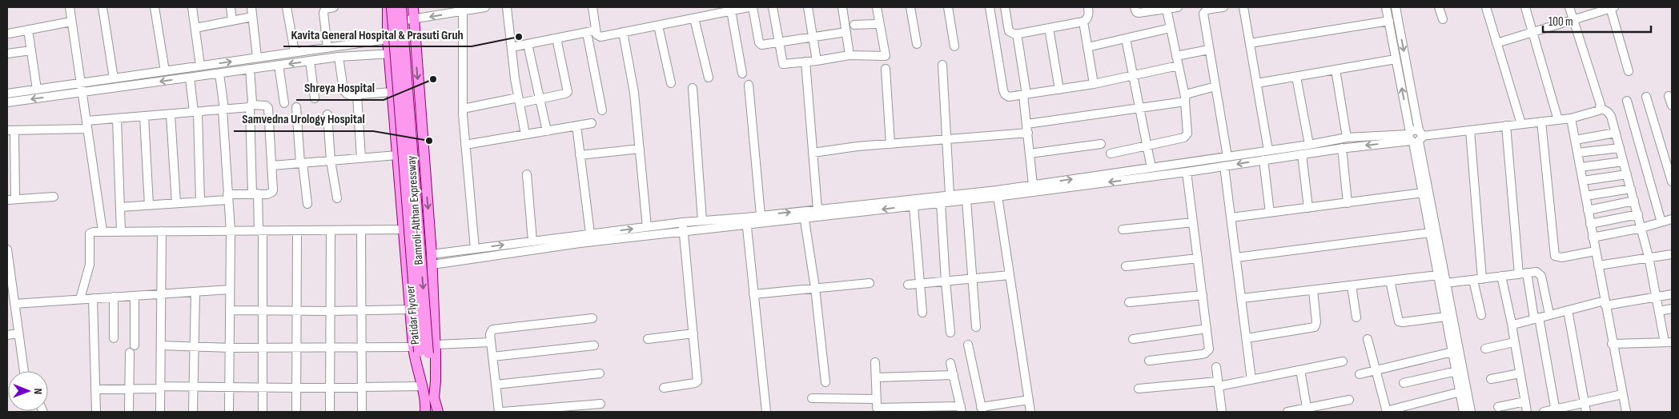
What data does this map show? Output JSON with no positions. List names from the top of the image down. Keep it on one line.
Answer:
{"streets":{"main road":["Bamroli-Althan Expressway","Patidar Flyover"]},"crossings":[["Bamroli-Althan Expressway","Patidar Flyover"]],"places":["Kavita General Hospital & Prasuti Gruh","Shreya Hospital","Samvedna Urology Hospital"],"scale_bar":"100 m","north":"right"}
